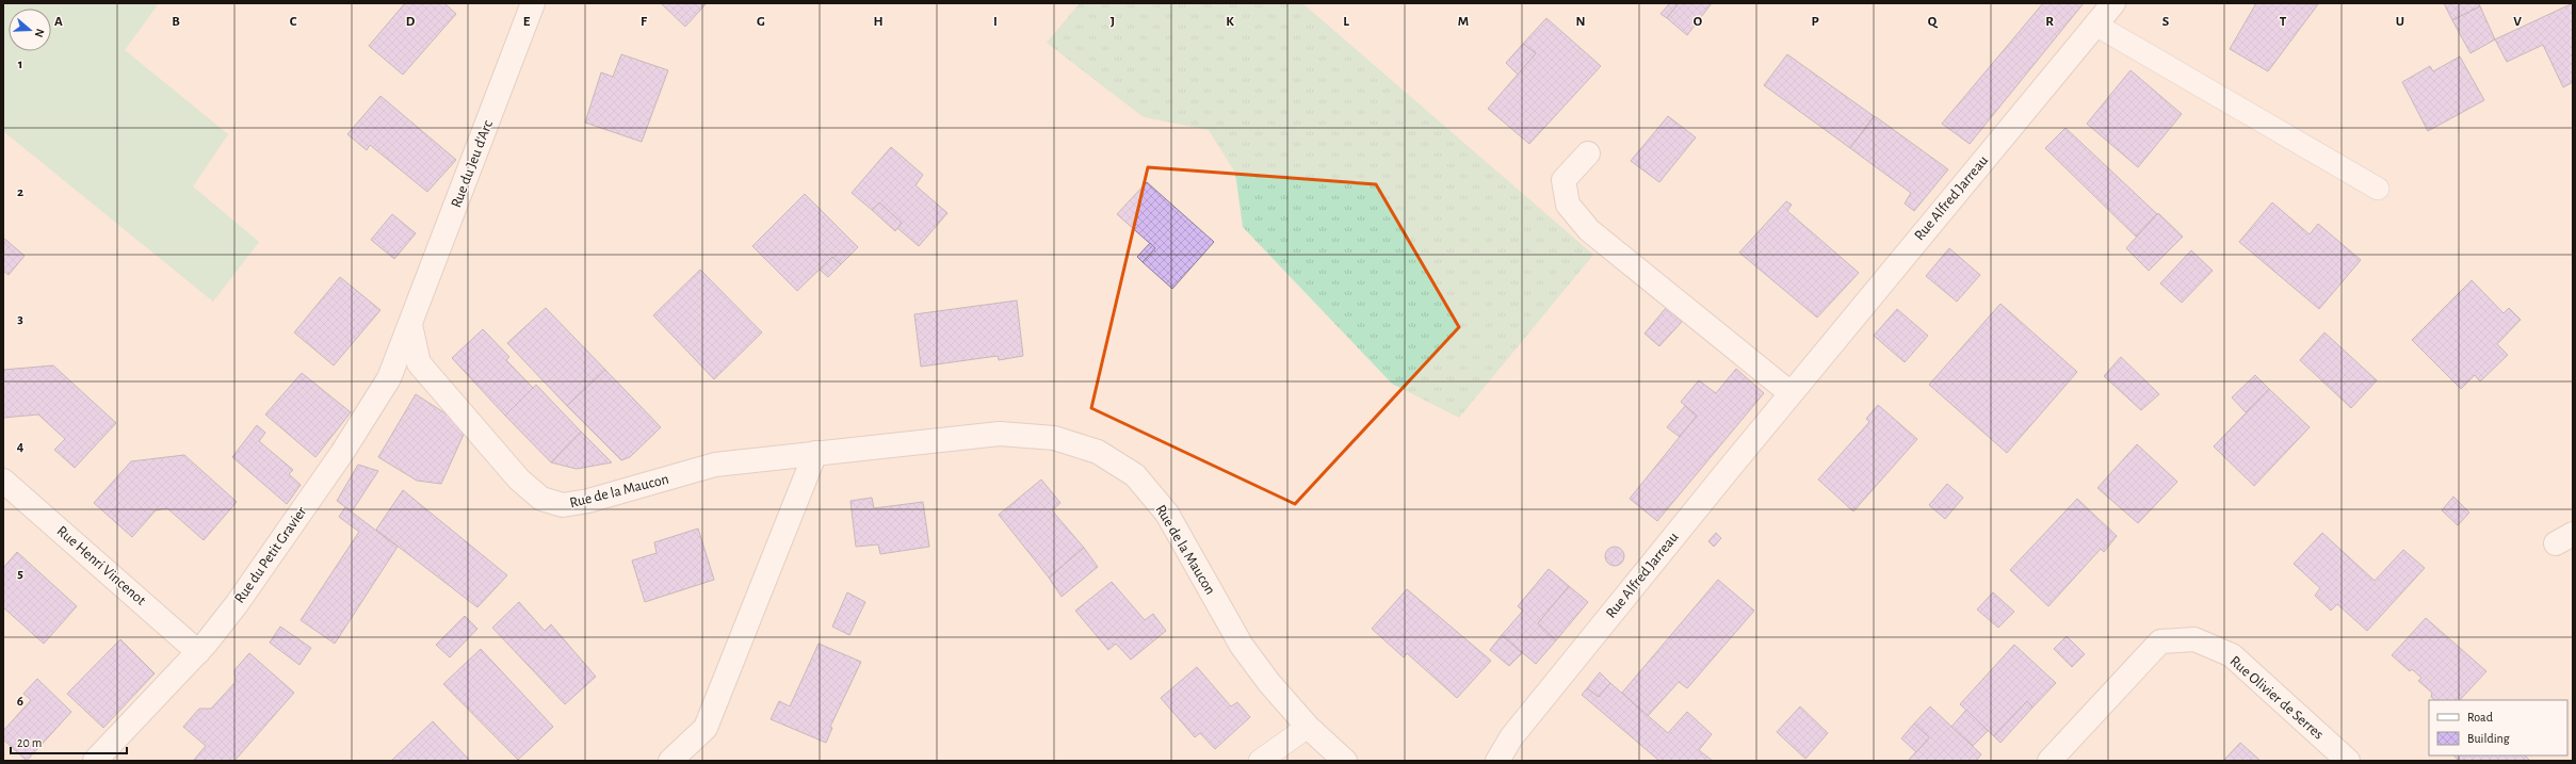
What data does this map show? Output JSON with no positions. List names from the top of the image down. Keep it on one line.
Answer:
{"streets":{"street":["Rue du Jeu d'Arc","Rue Alfred Jarreau","Rue de la Maucon","Rue du Petit Gravier","Rue Henri Vincenot","Rue Olivier de Serres"]},"crossings":[["Rue du Jeu d'Arc","Rue de la Maucon"],["Rue du Jeu d'Arc","Rue du Petit Gravier"],["Rue de la Maucon","Rue du Petit Gravier"],["Rue du Petit Gravier","Rue Henri Vincenot"]],"legend":["Road","Building"],"scale_bar":"20 m","north":"right","grid":{"columns":["A","B","C","D","E","F","G","H","I","J","K","L","M","N","O","P","Q","R","S","T","U","V"],"rows":["1","2","3","4","5","6"]}}
